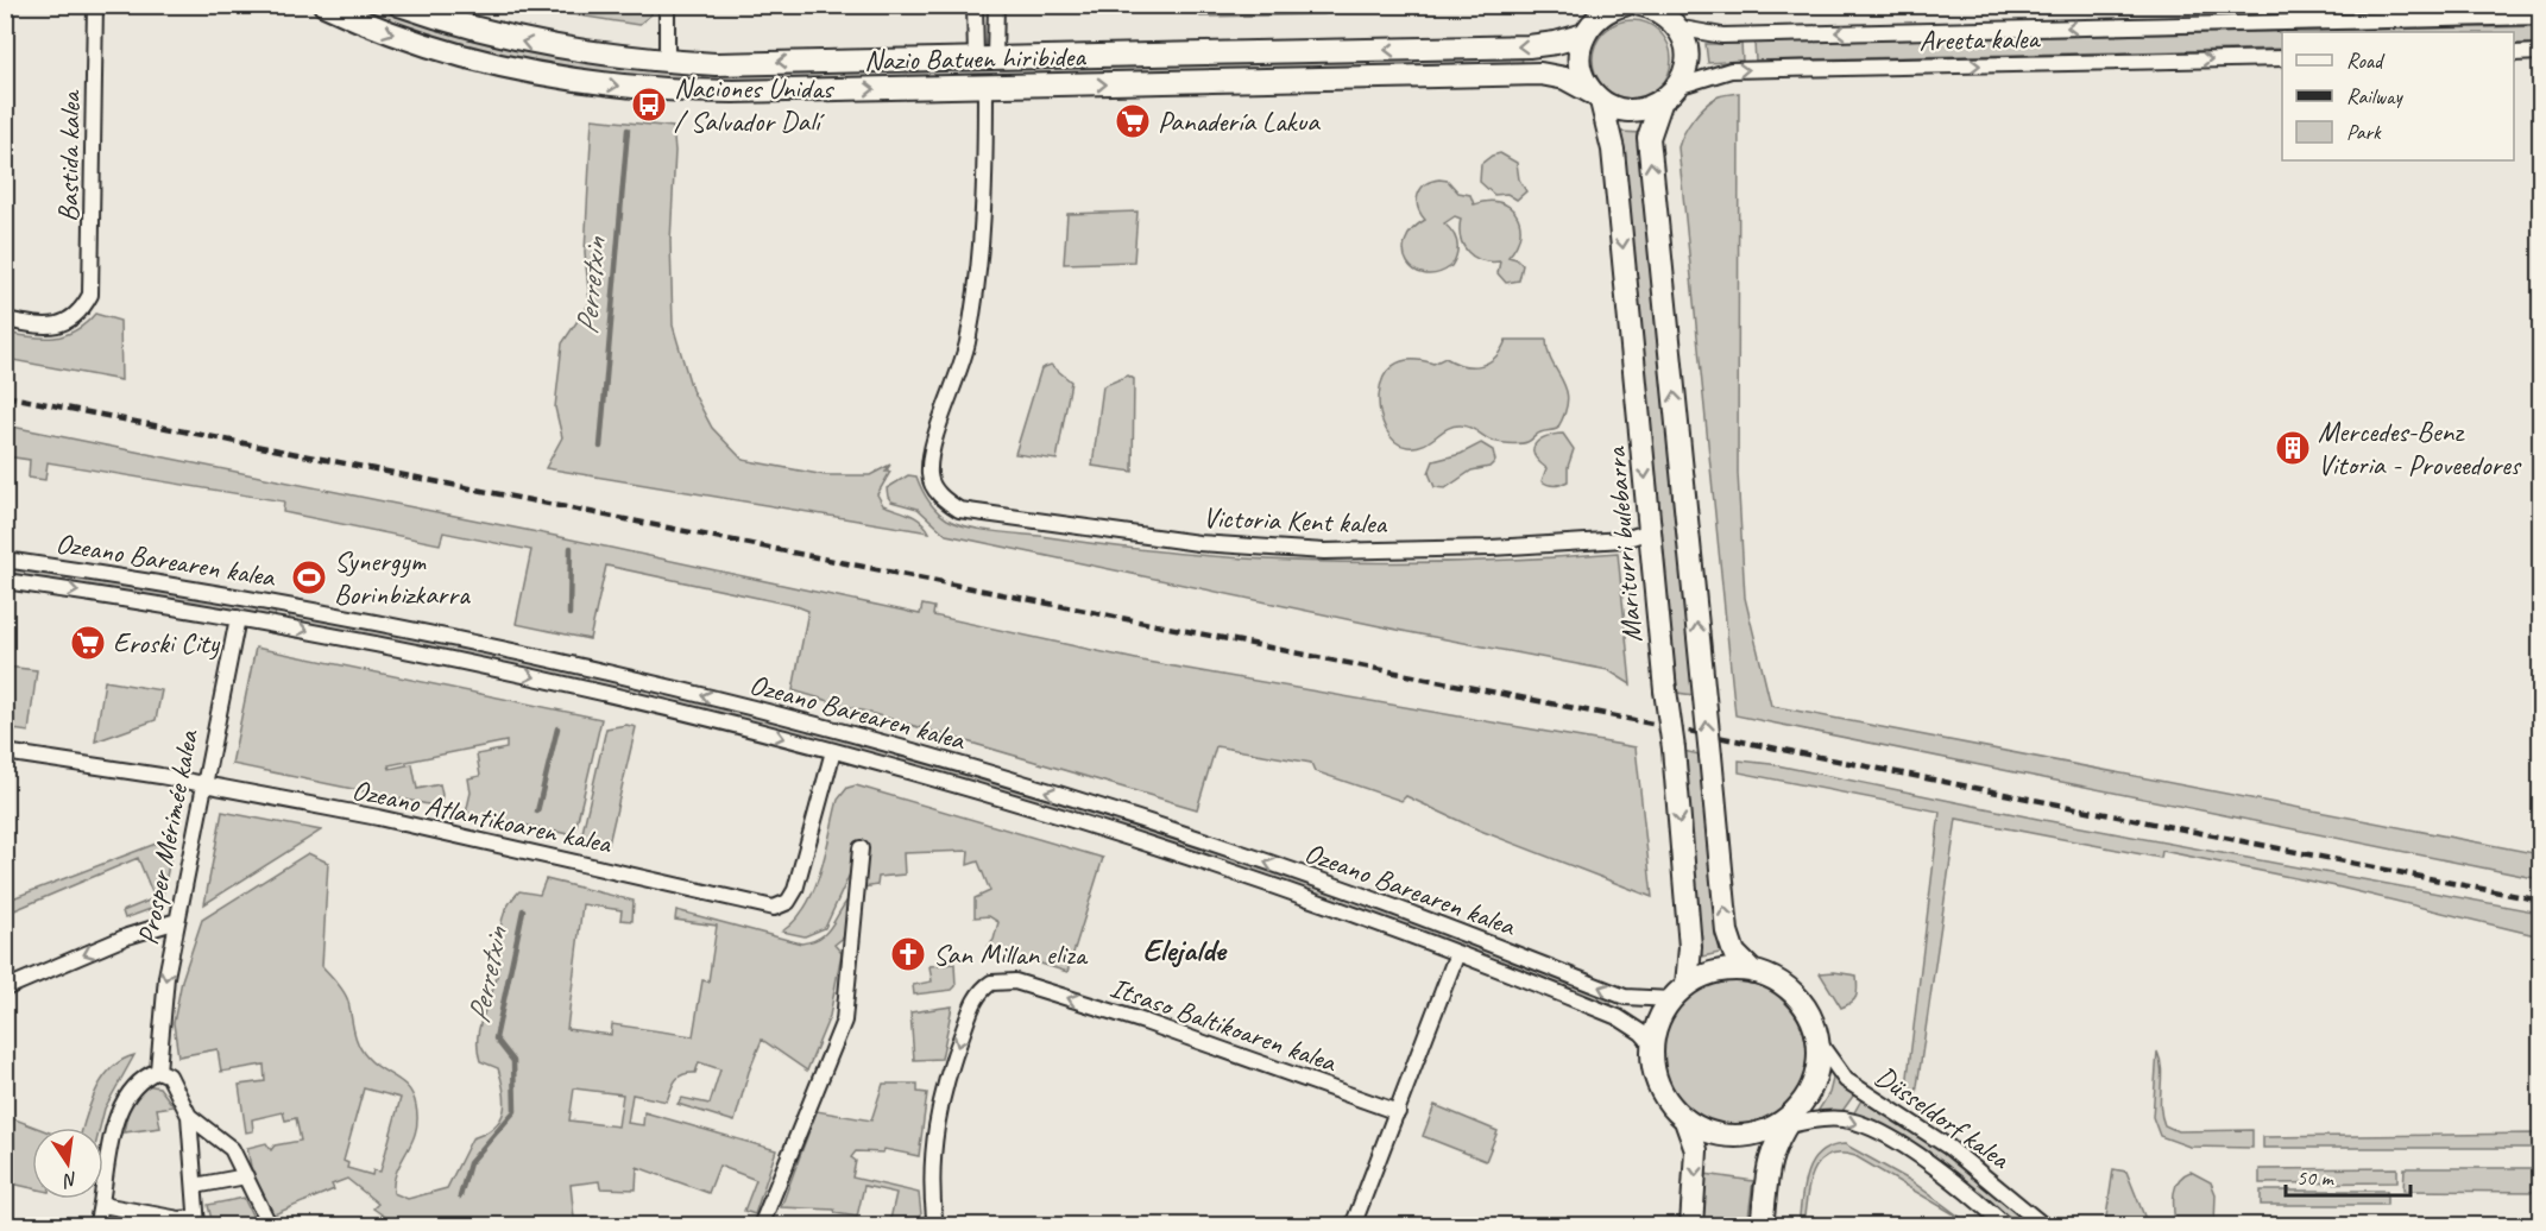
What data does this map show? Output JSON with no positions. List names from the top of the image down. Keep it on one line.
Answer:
{"streets":{"main road":["Nazio Batuen hiribidea","Mariturri bulebarra"],"street":["Areeta kalea","Bastida kalea","Victoria Kent kalea","Ozeano Barearen kalea","Ozeano Atlantikoaren kalea","Prosper Mérimée kalea","Itsaso Baltikoaren kalea","Düsseldorf kalea"]},"crossings":[["Nazio Batuen hiribidea","Victoria Kent kalea"],["Nazio Batuen hiribidea","Mariturri bulebarra"],["Victoria Kent kalea","Mariturri bulebarra"],["Mariturri bulebarra","Ozeano Barearen kalea"],["Mariturri bulebarra","Düsseldorf kalea"],["Ozeano Barearen kalea","Ozeano Atlantikoaren kalea"],["Ozeano Barearen kalea","Prosper Mérimée kalea"],["Ozeano Barearen kalea","Düsseldorf kalea"],["Ozeano Atlantikoaren kalea","Prosper Mérimée kalea"]],"districts":["Elejalde"],"water":["Perretxin"],"places":{"bus stop":["Naciones Unidas / Salvador Dalí"],"supermarket":["Panadería Lakua","Eroski City"],"building":["Mercedes-Benz Vitoria - Proveedores"],"sports":["Synergym Borinbizkarra"],"church":["San Millan eliza"]},"legend":["Road","Railway","Park"],"scale_bar":"50 m","north":"bottom"}
